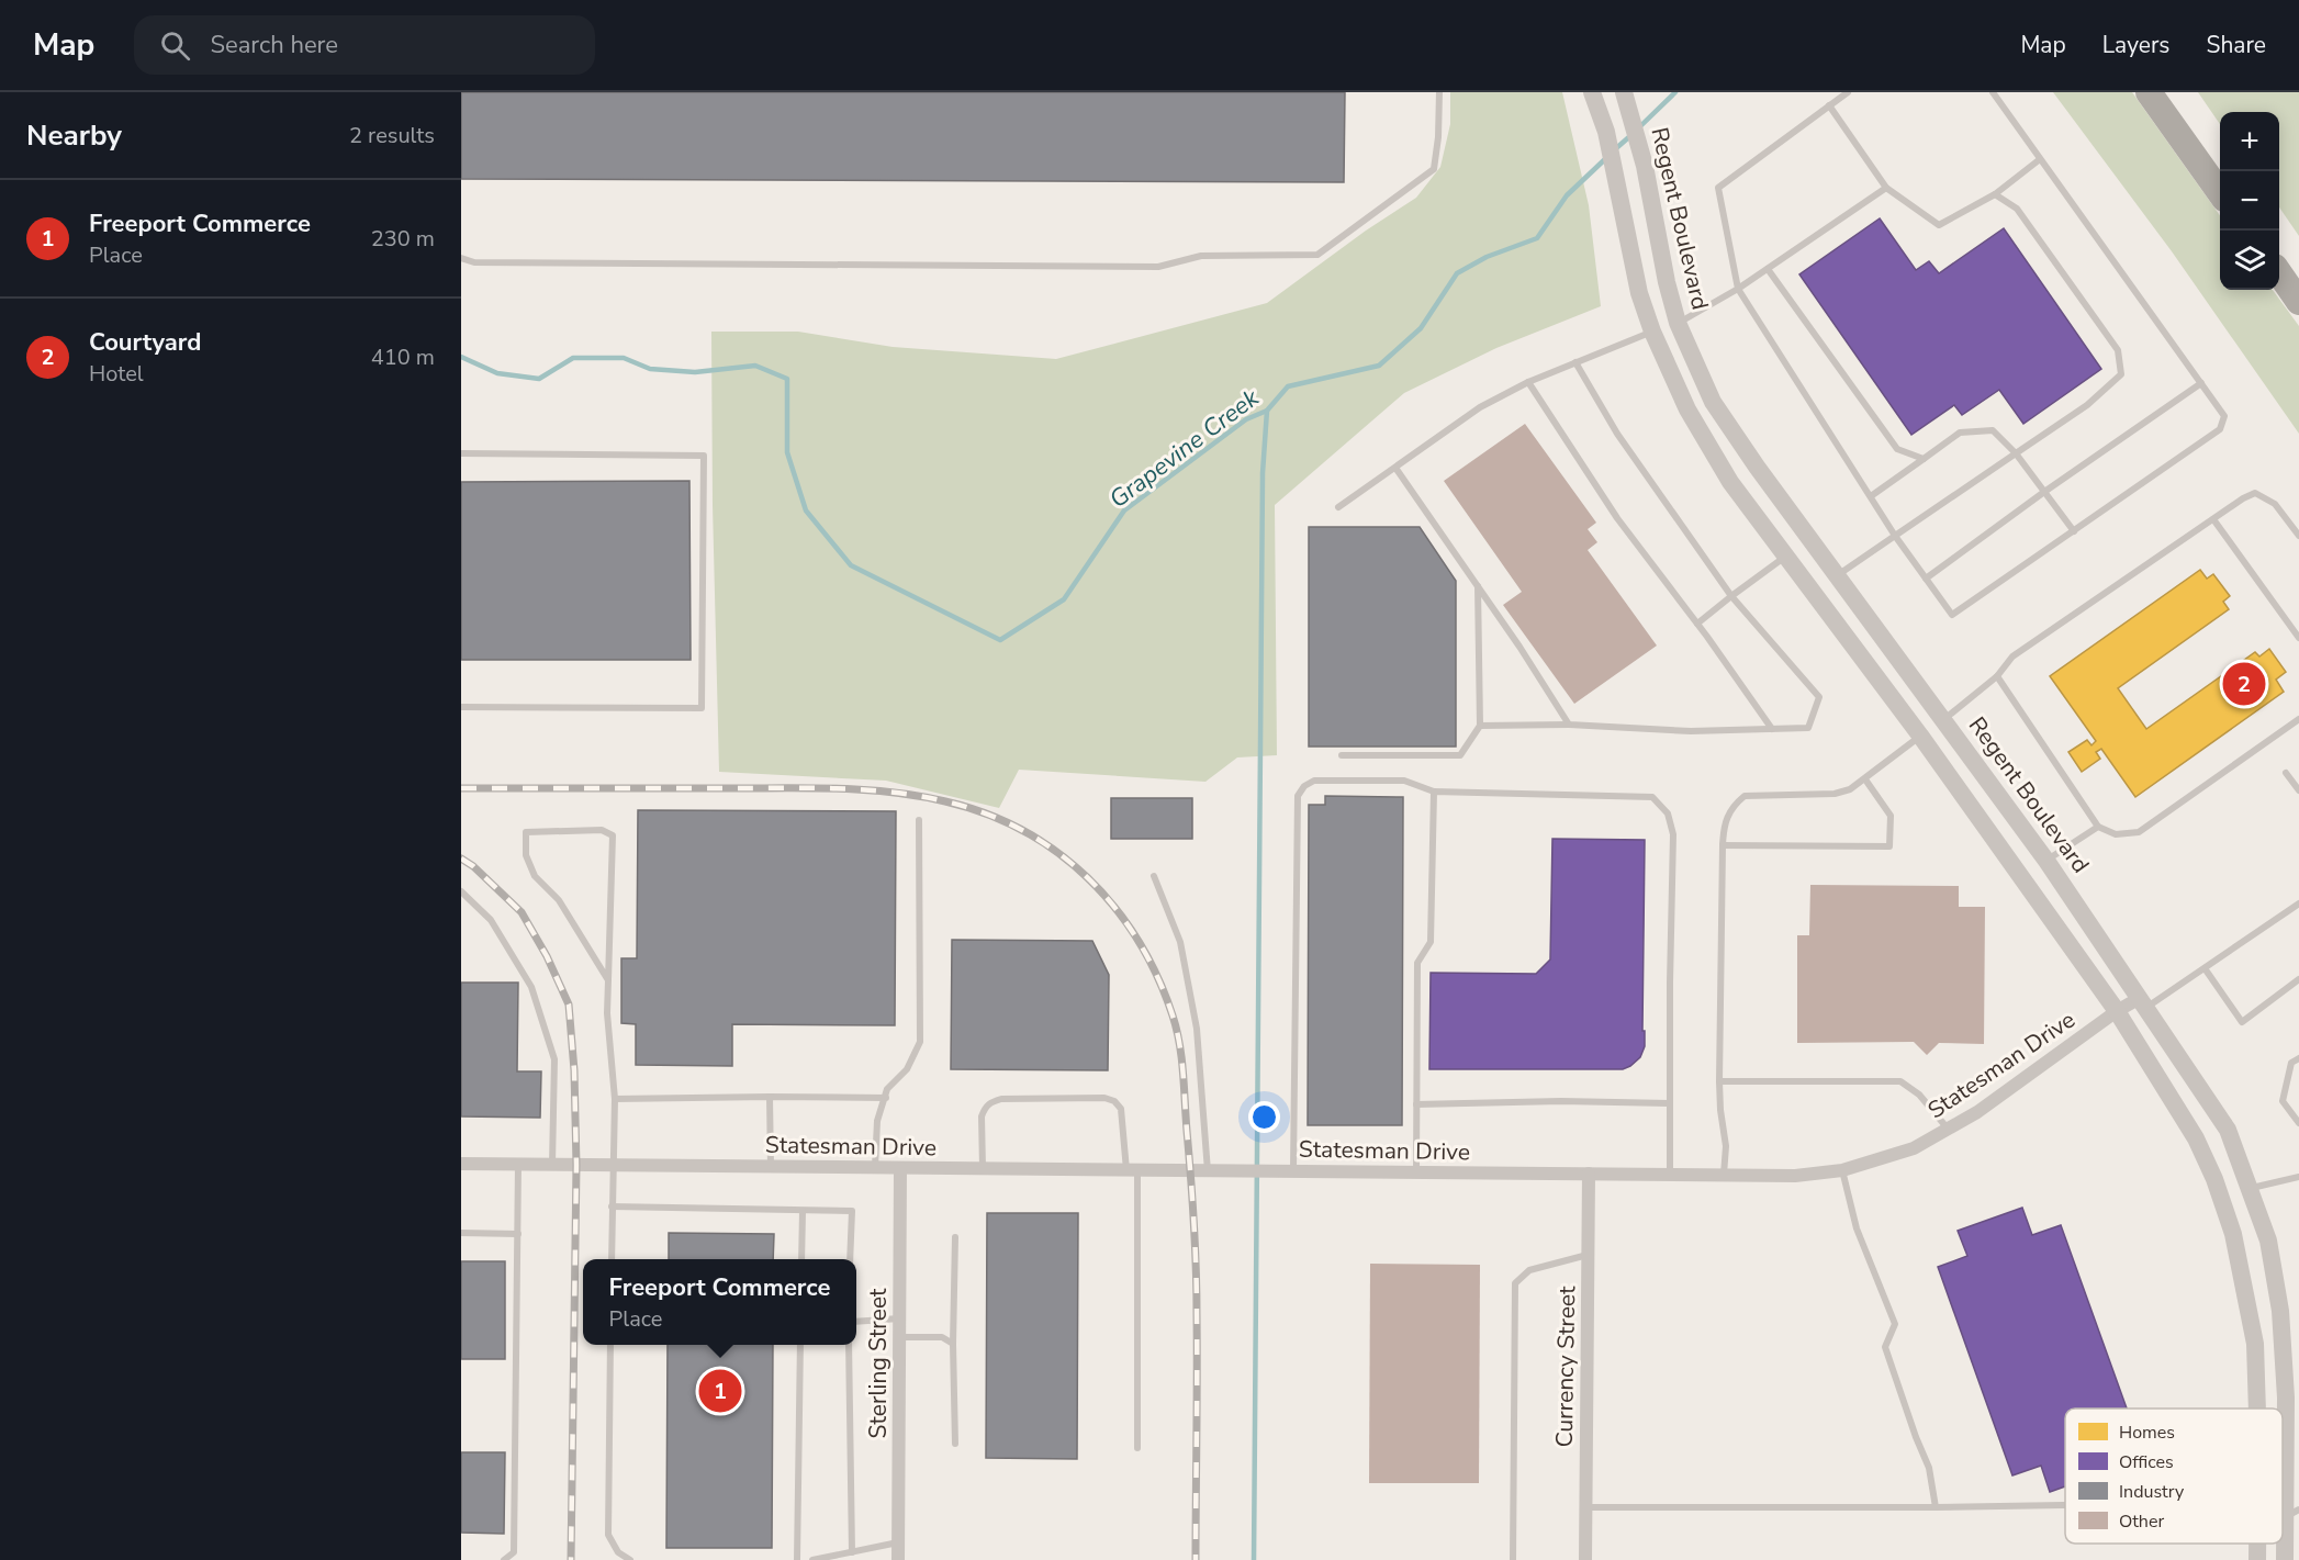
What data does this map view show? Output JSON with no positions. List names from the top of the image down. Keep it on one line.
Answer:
{"streets":{"street":["Regent Boulevard","Statesman Drive","Sterling Street","Currency Street"]},"crossings":[["Regent Boulevard","Statesman Drive"],["Statesman Drive","Sterling Street"],["Statesman Drive","Currency Street"]],"water":["Grapevine Creek"],"legend":["Homes","Offices","Industry","Other"],"page":{"header":"Map","search":"Search here","nav":["Map","Layers","Share"],"heading":["Nearby","2 results"],"map_buttons":["+","−"],"list":[{"mark":"1","name":"Freeport Commerce","note":"Place","value":"230 m"},{"mark":"2","name":"Courtyard","note":"Hotel","value":"410 m"}],"pins":["2","1"],"popup":["Freeport Commerce","Place"]}}
